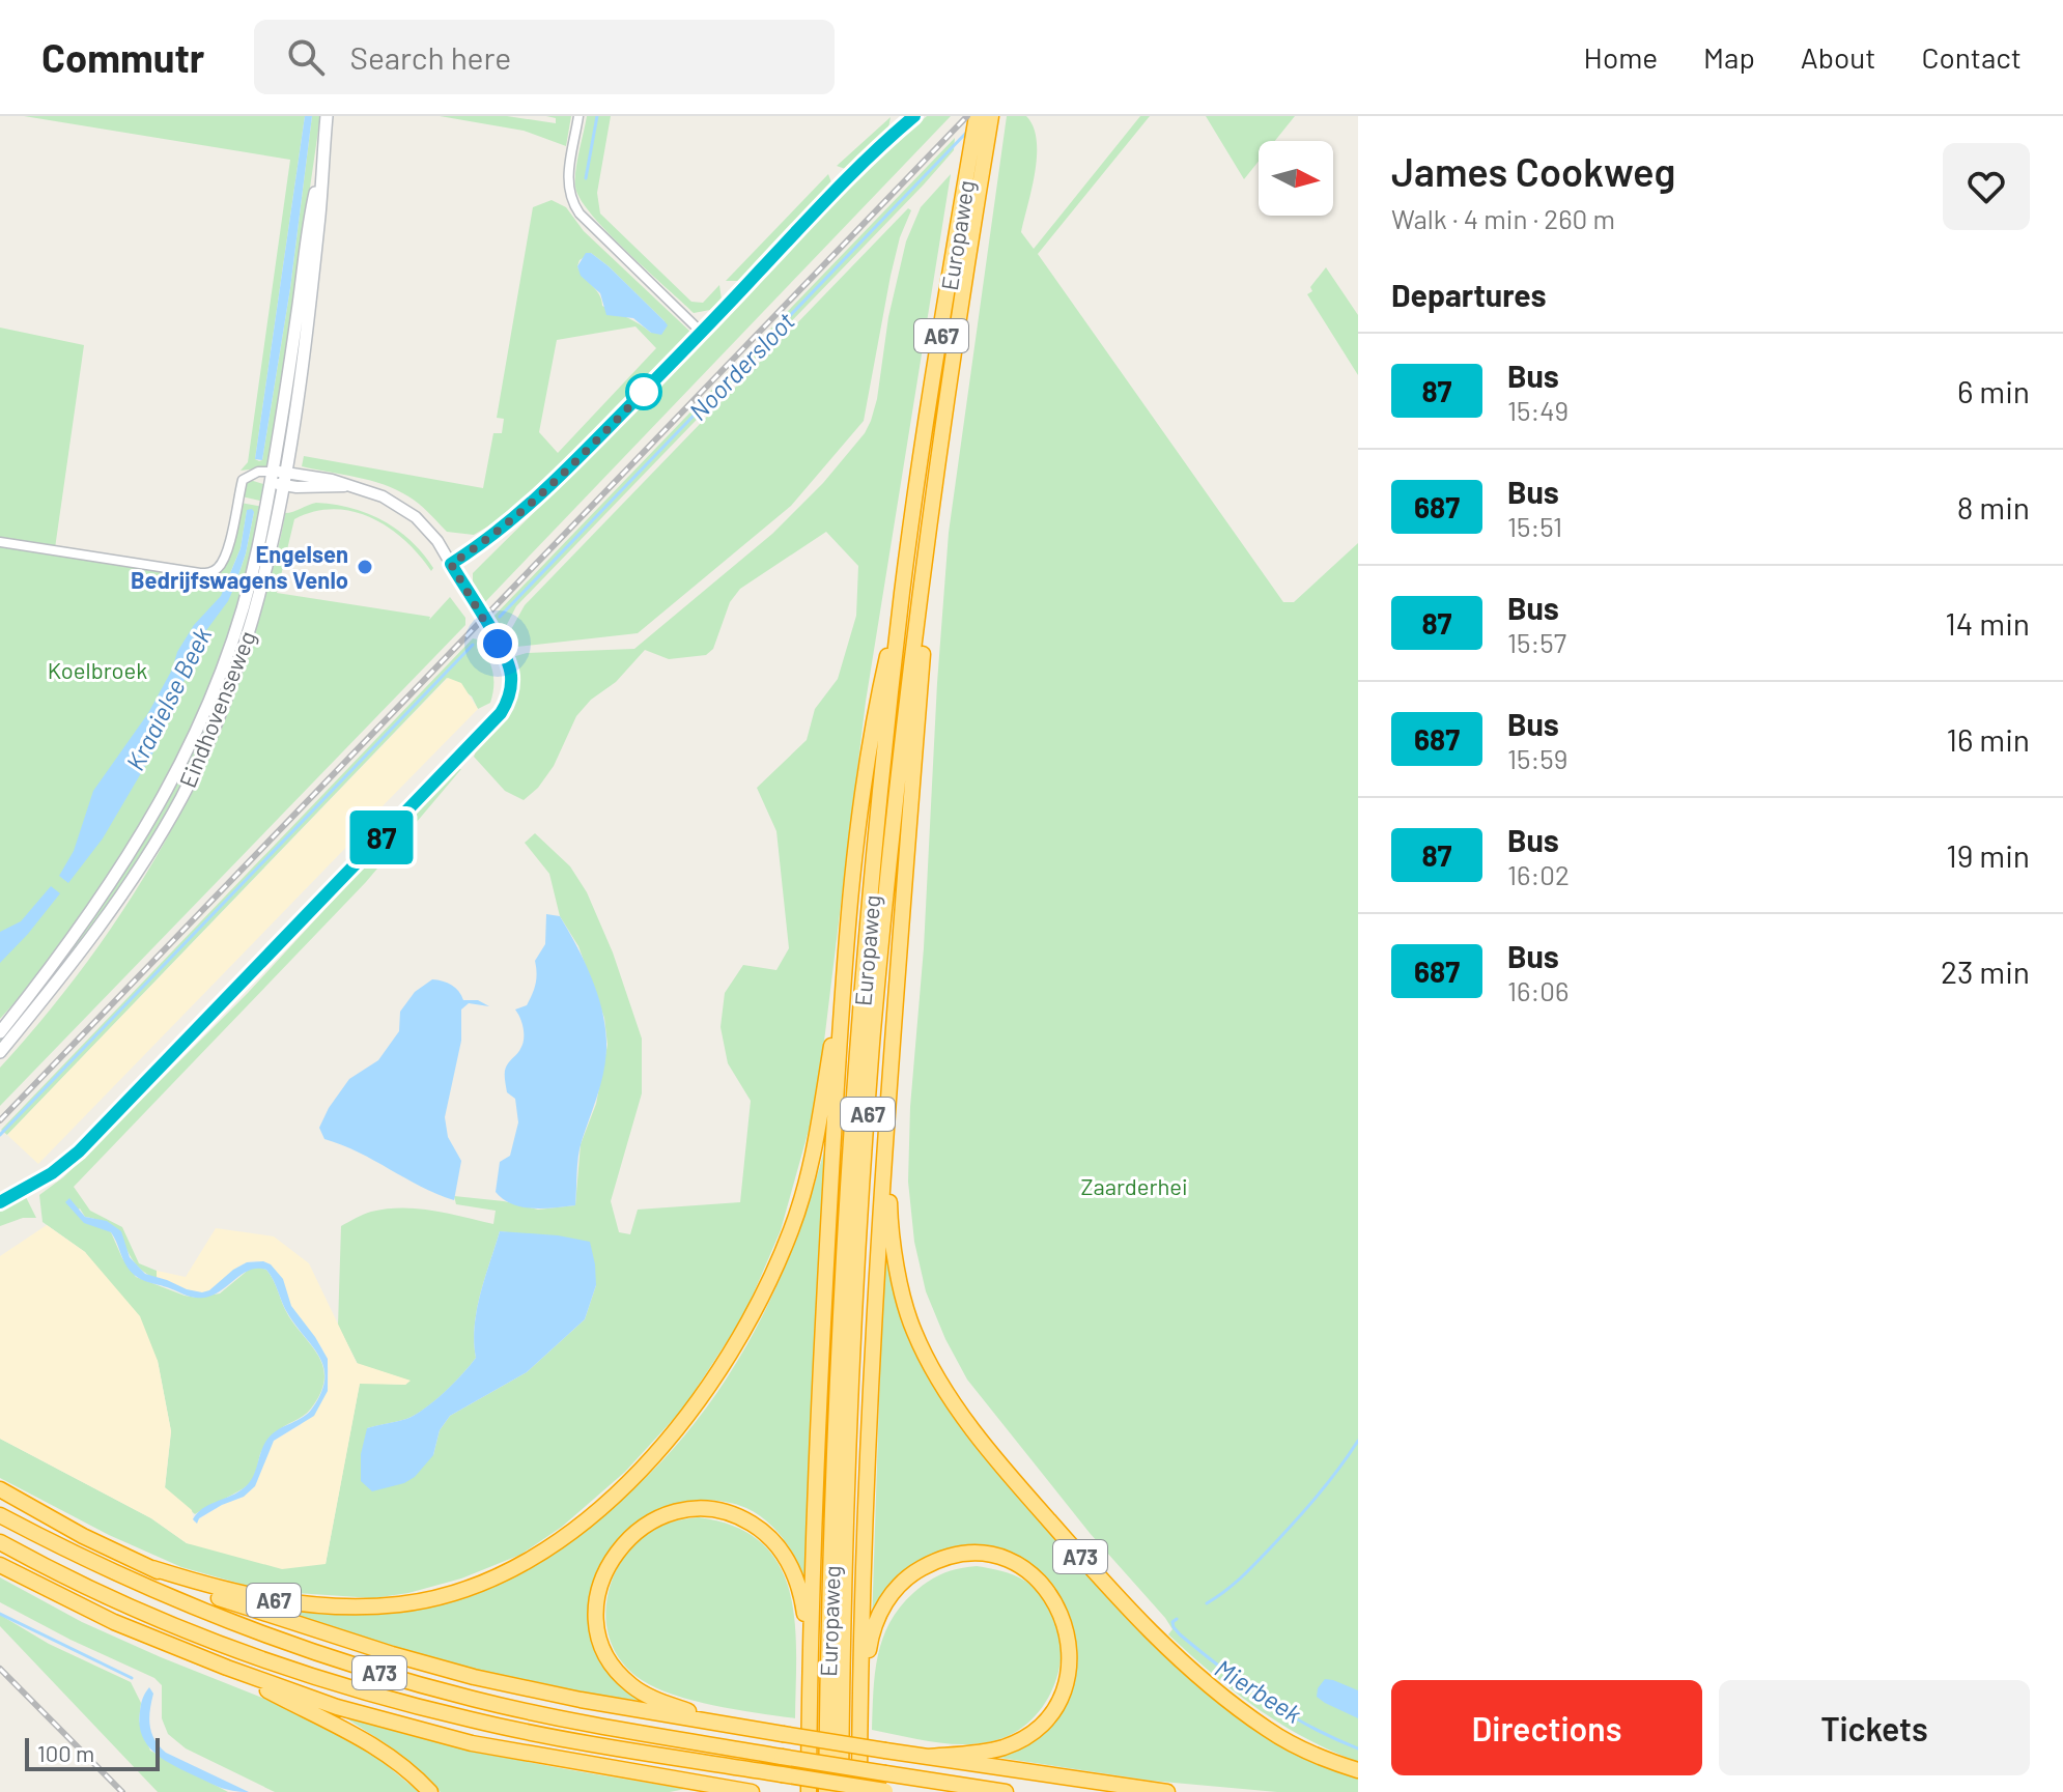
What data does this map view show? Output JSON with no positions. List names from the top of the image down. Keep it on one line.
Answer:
{"streets":{"highway":["Europaweg","A67","A73"],"main road":["Eindhovenseweg"]},"crossings":[["Europaweg","A67"],["A67","A73"]],"water":["Noordersloot","Kraaielse Beek","Mierbeek"],"parks":["Koelbroek","Zaarderhei"],"places":["Engelsen Bedrijfswagens Venlo"],"lines":["bus line 87"],"scale_bar":"100 m","north":"right","page":{"header":"Commutr","search":"Search here","nav":["Home","Map","About","Contact"],"on_map":"87","heading":[["James Cookweg","Walk · 4 min · 260 m"],"Departures"],"list":[{"mark":"87","name":"Bus","note":"15:49","value":"6 min"},{"mark":"687","name":"Bus","note":"15:51","value":"8 min"},{"mark":"87","name":"Bus","note":"15:57","value":"14 min"},{"mark":"687","name":"Bus","note":"15:59","value":"16 min"},{"mark":"87","name":"Bus","note":"16:02","value":"19 min"},{"mark":"687","name":"Bus","note":"16:06","value":"23 min"}],"buttons":["Directions","Tickets"],"scale":"100 m"}}
